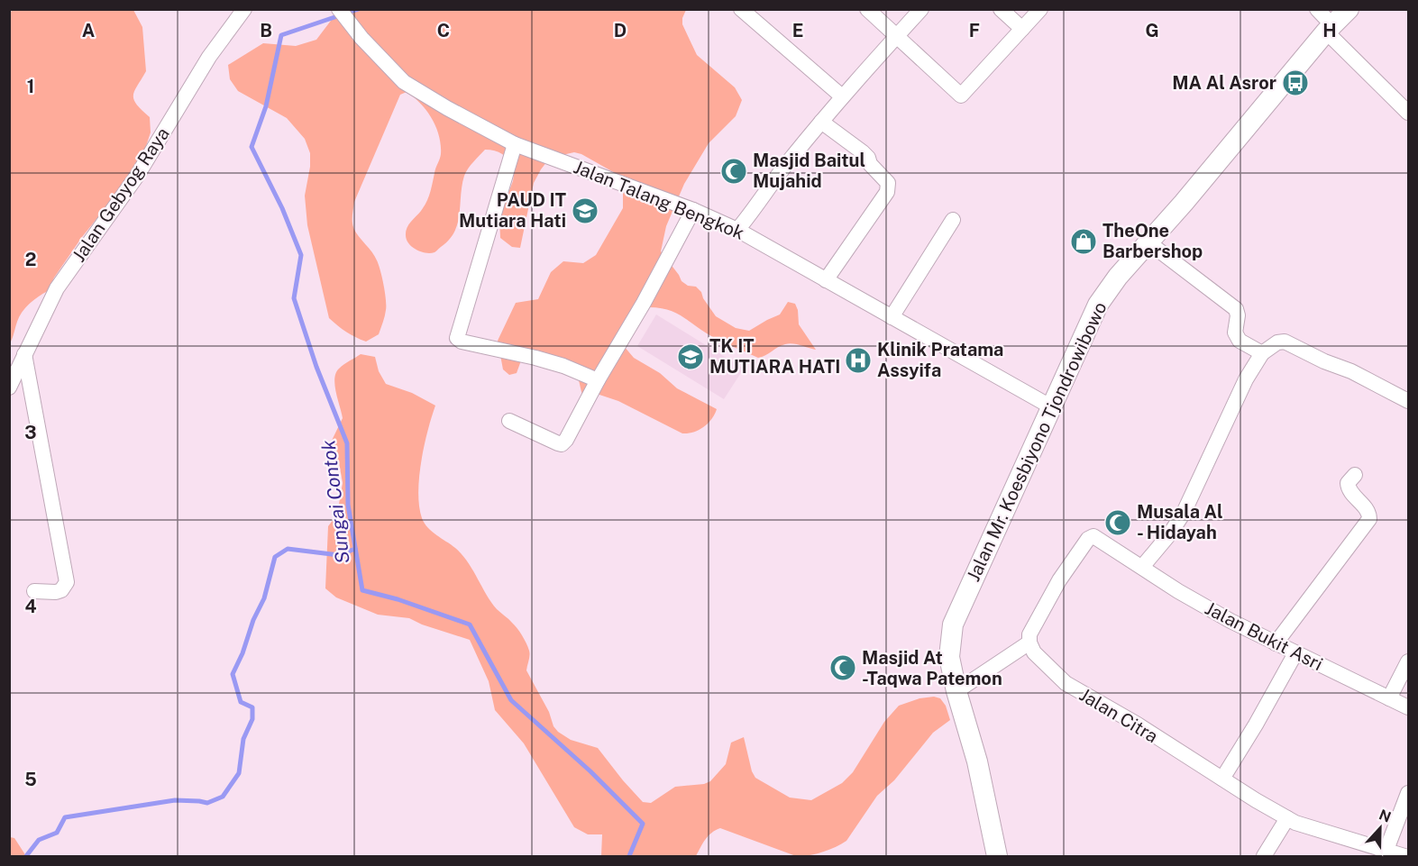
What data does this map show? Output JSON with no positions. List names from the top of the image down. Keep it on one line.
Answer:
{"streets":{"main road":["Jalan Mr. Koesbiyono Tjondrowibowo"],"street":["Jalan Gebyog Raya","Jalan Talang Bengkok","Jalan Bukit Asri","Jalan Citra"]},"crossings":[["Jalan Talang Bengkok","Jalan Mr. Koesbiyono Tjondrowibowo"]],"water":["Sungai Contok"],"places":{"bus stop":["MA Al Asror"],"mosque":["Masjid Baitul Mujahid","Musala Al - Hidayah","Masjid At -Taqwa Patemon"],"school or university":["PAUD IT Mutiara Hati","TK IT MUTIARA HATI"],"shop":["TheOne Barbershop"],"hospital":["Klinik Pratama Assyifa"]},"north":"top","grid":{"columns":["A","B","C","D","E","F","G","H"],"rows":["1","2","3","4","5"]}}
